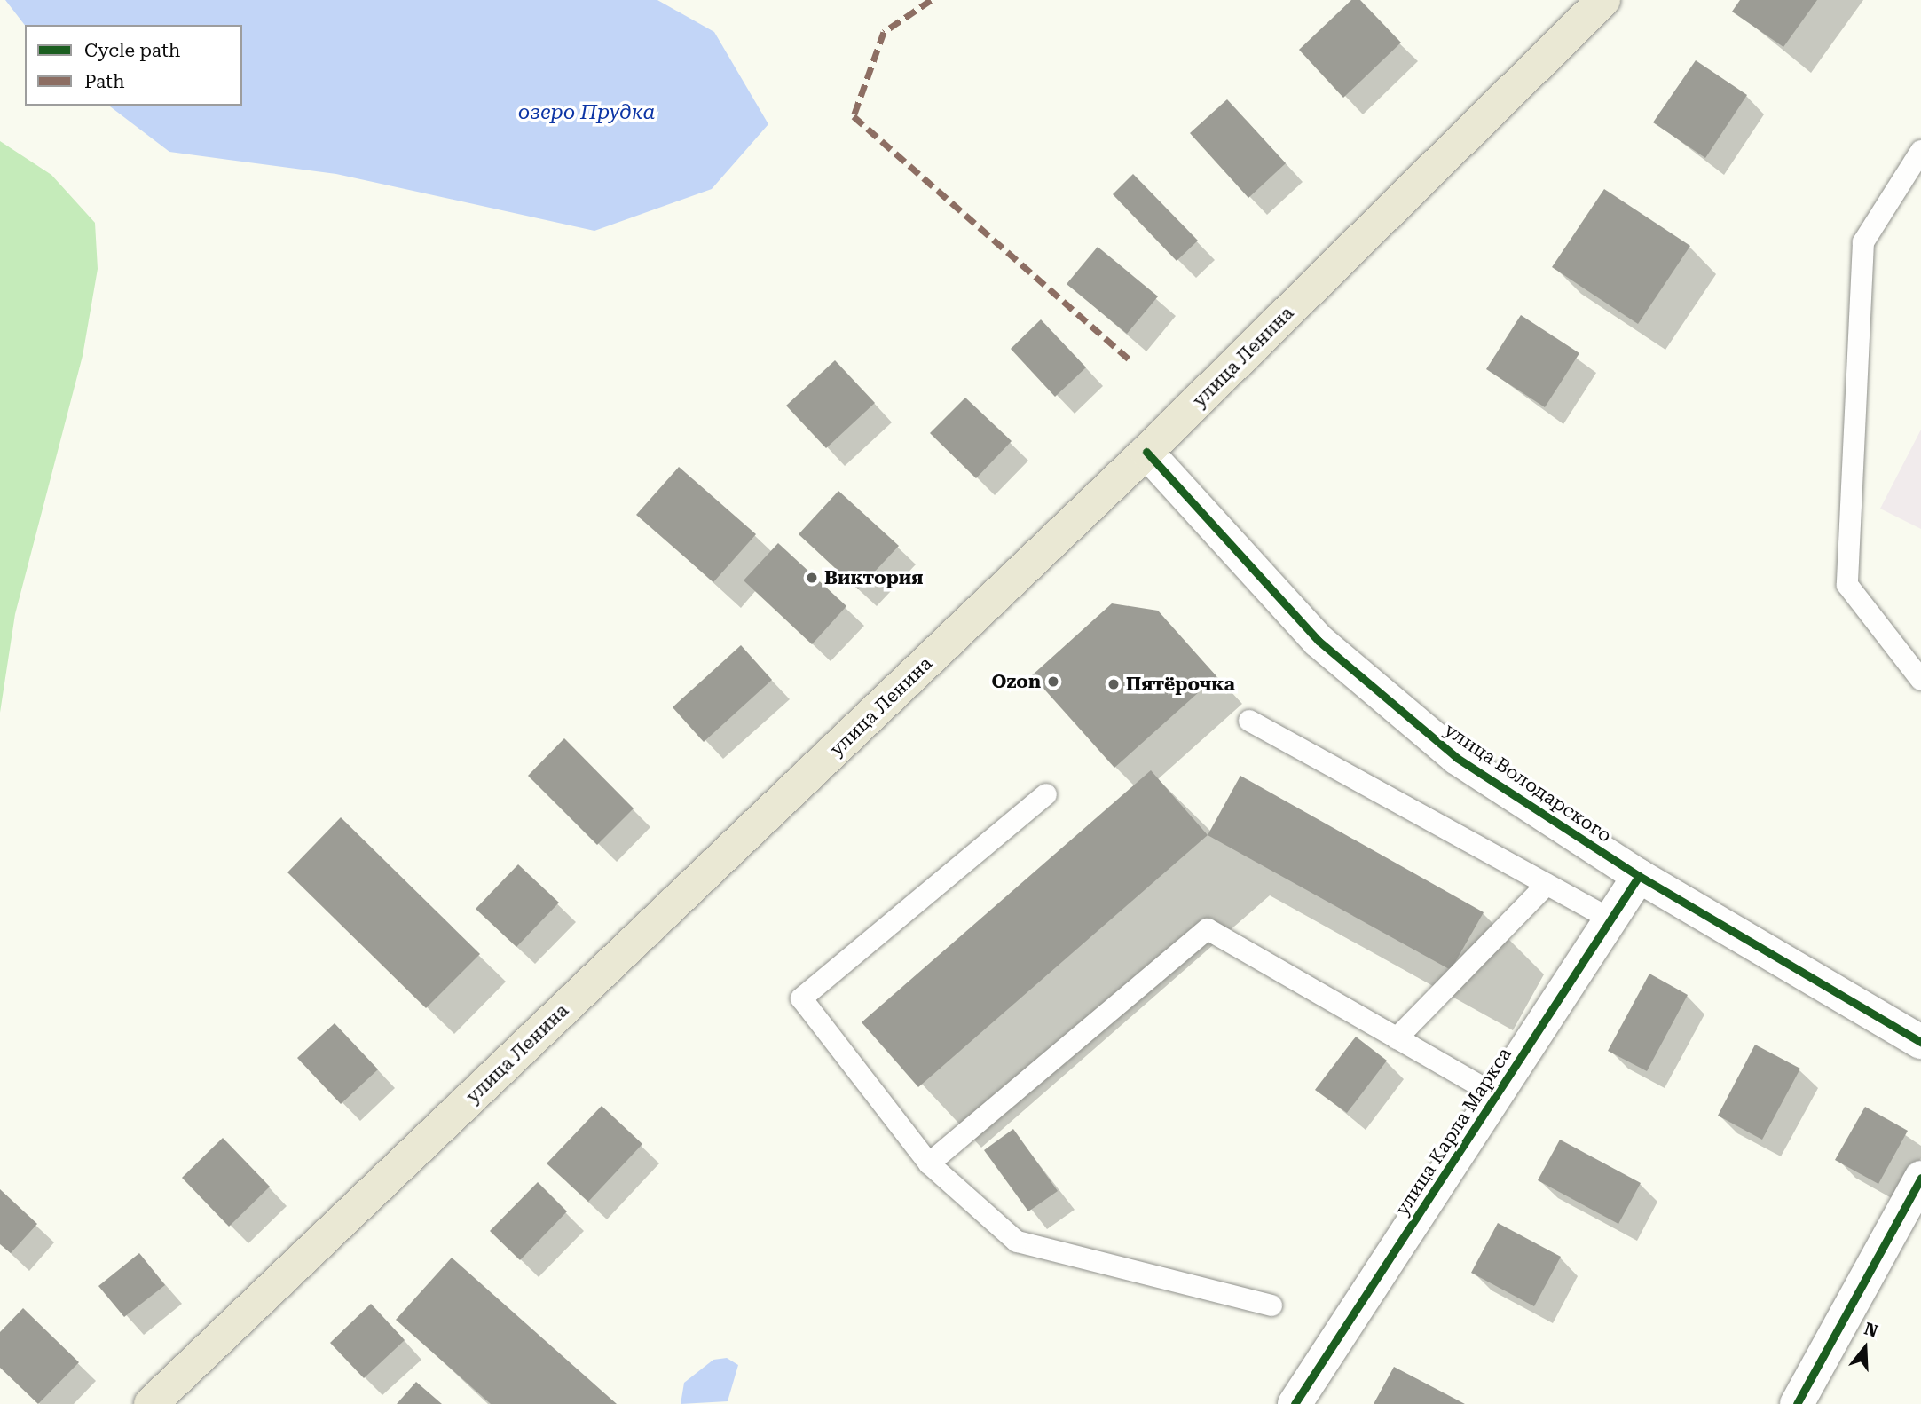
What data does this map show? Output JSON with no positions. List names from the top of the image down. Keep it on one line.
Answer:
{"streets":{"highway":["улица Ленина"],"street":["улица Володарского","улица Карла Маркса"]},"crossings":[["улица Ленина","улица Володарского"],["улица Володарского","улица Карла Маркса"]],"water":["озеро Прудка"],"places":["Виктория","Ozon","Пятёрочка"],"legend":["Cycle path","Path"],"north":"top"}
